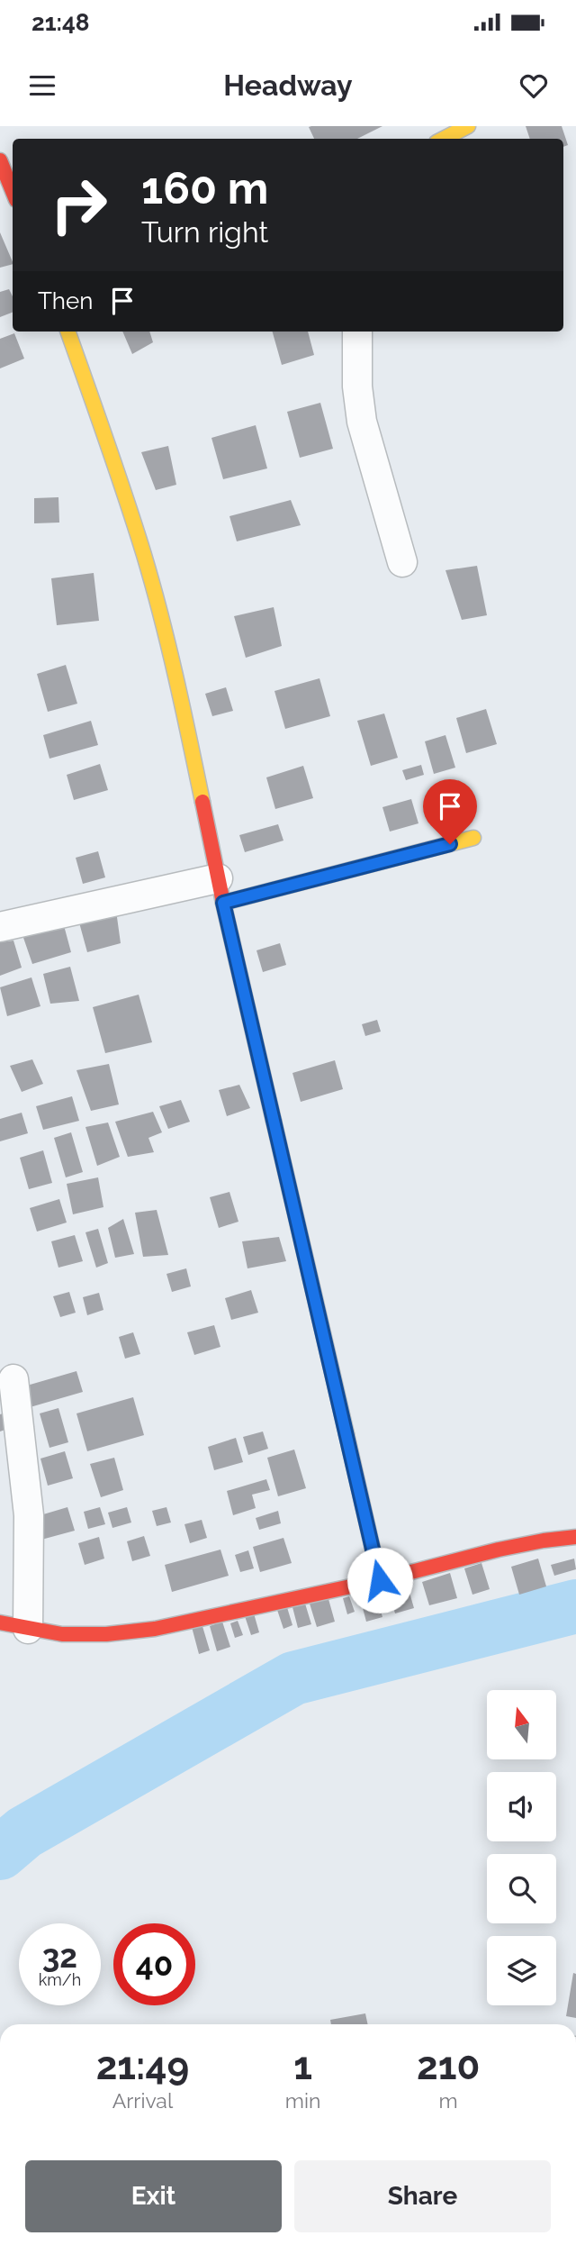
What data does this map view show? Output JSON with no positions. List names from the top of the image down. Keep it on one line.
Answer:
{"north":"top","page":{"status":"21:48","header":"Headway","turn":["160 m","Turn right"],"then":"Then","speed":"32 km/h","limit":"40","eta":["21:49","Arrival","1","min","210","m"],"buttons":["Exit","Share"]}}
